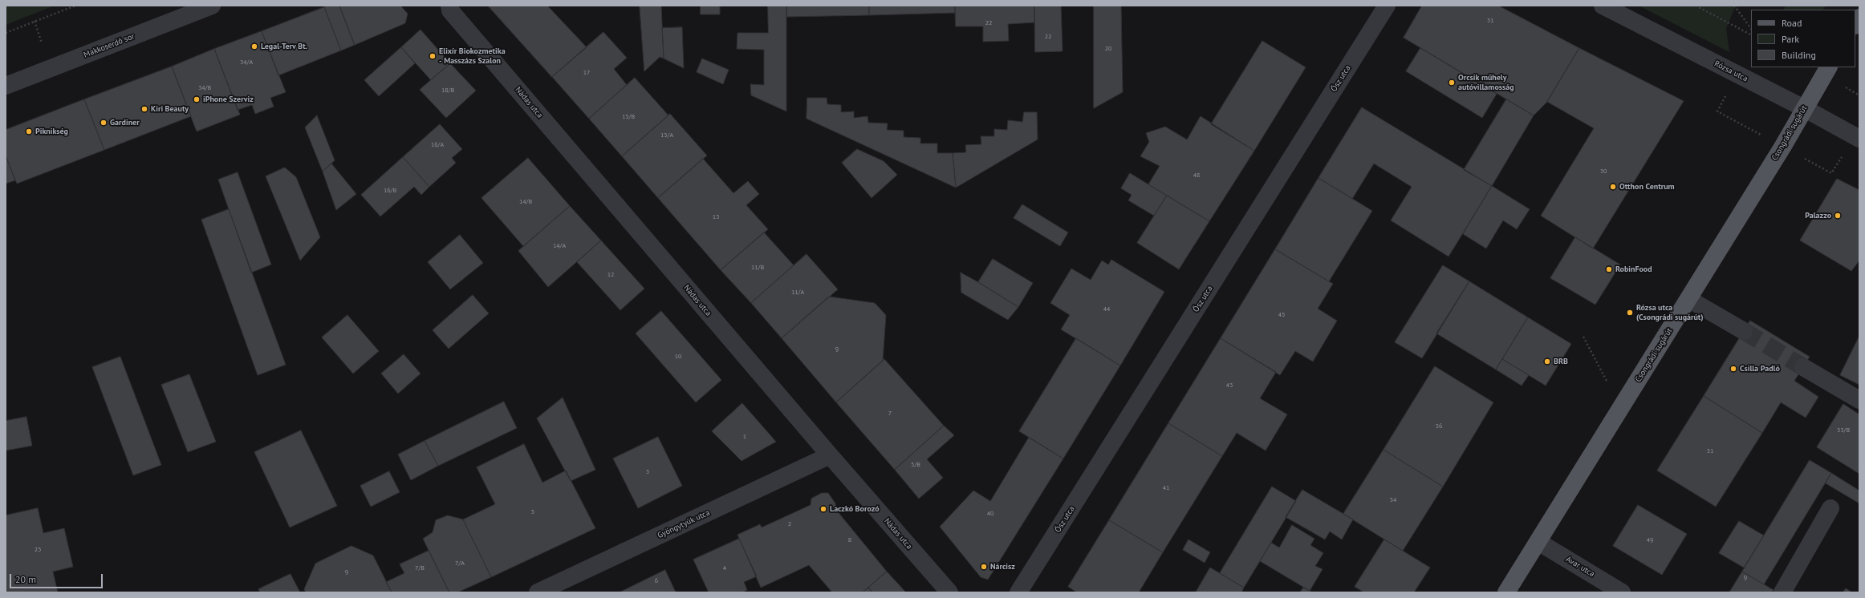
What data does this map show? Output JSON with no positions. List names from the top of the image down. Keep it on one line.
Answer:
{"streets":{"main road":["Csongrádi sugárút"],"street":["Makkoserdő sor","Rózsa utca","Ősz utca","Nádas utca","Gyöngytyúk utca","Avar utca"]},"crossings":[["Rózsa utca","Csongrádi sugárút"],["Nádas utca","Gyöngytyúk utca"],["Csongrádi sugárút","Avar utca"]],"places":["Legal-Terv Bt.","Elixír Biokozmetika - Masszázs Szalon","Orcsik műhely autóvillamosság","iPhone Szerviz","Kiri Beauty","Gardiner","Piknikség","Otthon Centrum","Palazzo","RobinFood","Rózsa utca (Csongrádi sugárút)","BRB","Csilla Padló","Laczkó Borozó","Nárcisz"],"house_numbers":["31","22","22","20","34/A","17","34/B","18/B","15/B","15/A","16/A","30","48","16/B","14/B","13","14/A","11/B","12","11/A","44","45","9","10","43","7","56","53/B","1","51","5/B","3","41","54","5","40","2","8","49","23","7/A","7/B","4","9","9","6"],"legend":["Road","Park","Building"],"scale_bar":"20 m"}
